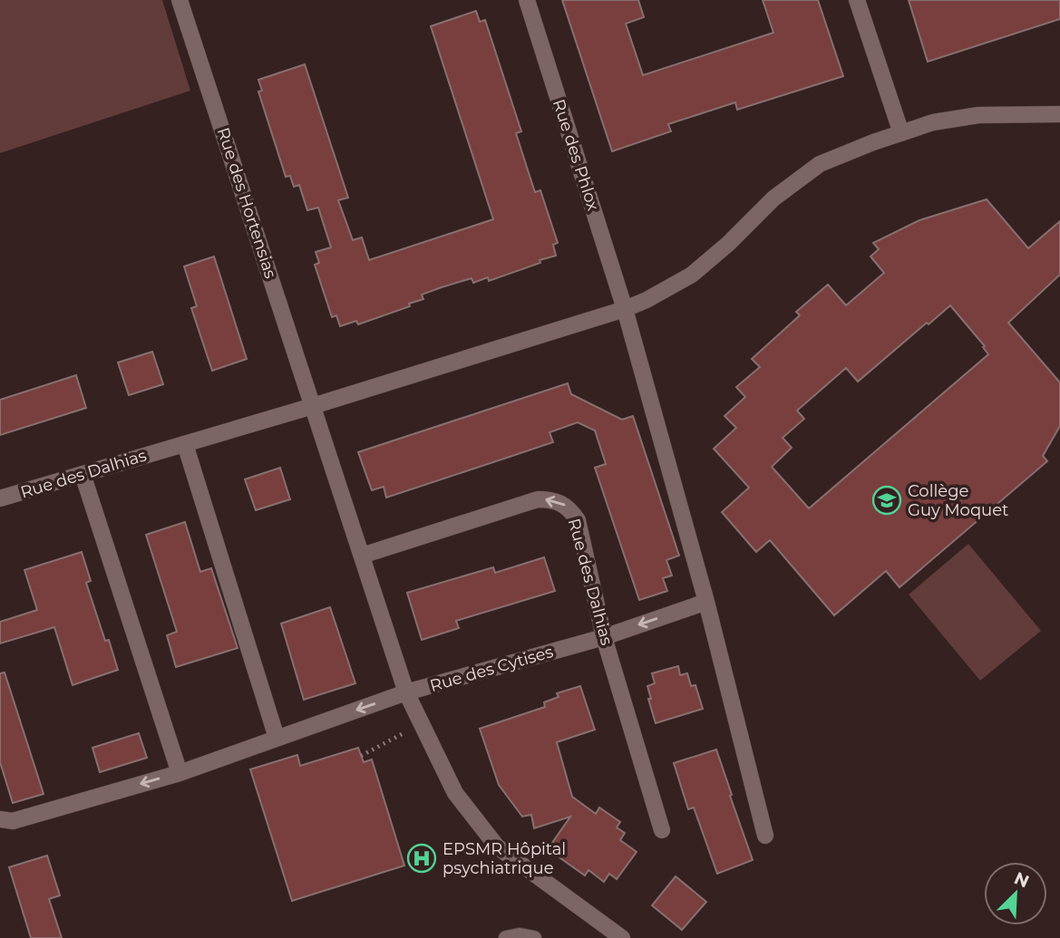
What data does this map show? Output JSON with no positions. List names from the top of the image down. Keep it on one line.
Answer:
{"streets":{"street":["Rue des Phlox","Rue des Hortensias","Rue des Dalhias","Rue des Cytises"]},"crossings":[["Rue des Phlox","Rue des Dalhias"],["Rue des Phlox","Rue des Cytises"],["Rue des Hortensias","Rue des Dalhias"],["Rue des Dalhias","Rue des Cytises"]],"one_way":["Rue des Cytises"],"places":{"school or university":["Collège Guy Moquet"],"hospital":["EPSMR Hôpital psychiatrique"]},"north":"top right"}
